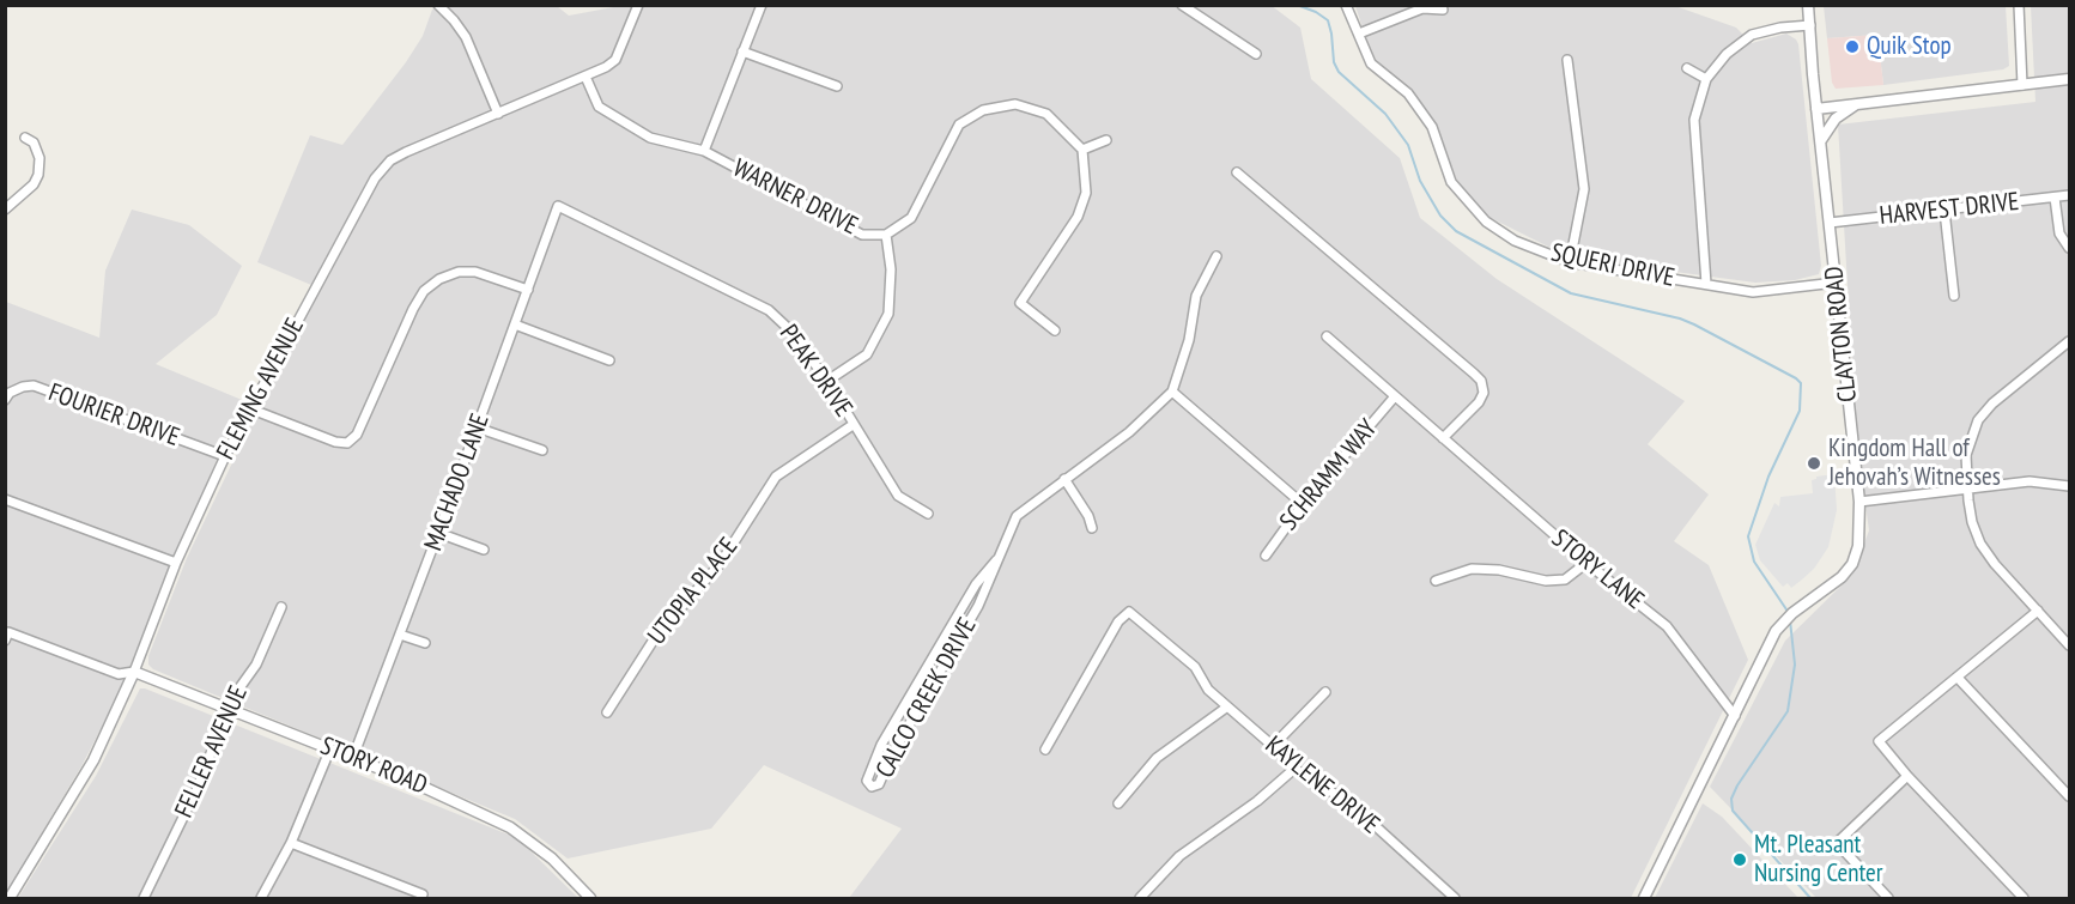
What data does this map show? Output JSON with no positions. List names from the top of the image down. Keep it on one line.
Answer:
{"streets":{"street":["WARNER DRIVE","HARVEST DRIVE","SQUERI DRIVE","CLAYTON ROAD","PEAK DRIVE","FLEMING AVENUE","FOURIER DRIVE","SCHRAMM WAY","MACHADO LANE","STORY LANE","UTOPIA PLACE","CALCO CREEK DRIVE","FELLER AVENUE","STORY ROAD","KAYLENE DRIVE"]},"crossings":[["WARNER DRIVE","FLEMING AVENUE"],["HARVEST DRIVE","CLAYTON ROAD"],["SQUERI DRIVE","CLAYTON ROAD"],["CLAYTON ROAD","STORY LANE"],["PEAK DRIVE","MACHADO LANE"],["PEAK DRIVE","UTOPIA PLACE"],["FLEMING AVENUE","FOURIER DRIVE"],["FLEMING AVENUE","STORY ROAD"],["SCHRAMM WAY","STORY LANE"],["MACHADO LANE","STORY ROAD"],["FELLER AVENUE","STORY ROAD"]],"places":["Quik Stop","Kingdom Hall of Jehovah’s Witnesses","Mt. Pleasant Nursing Center"]}
